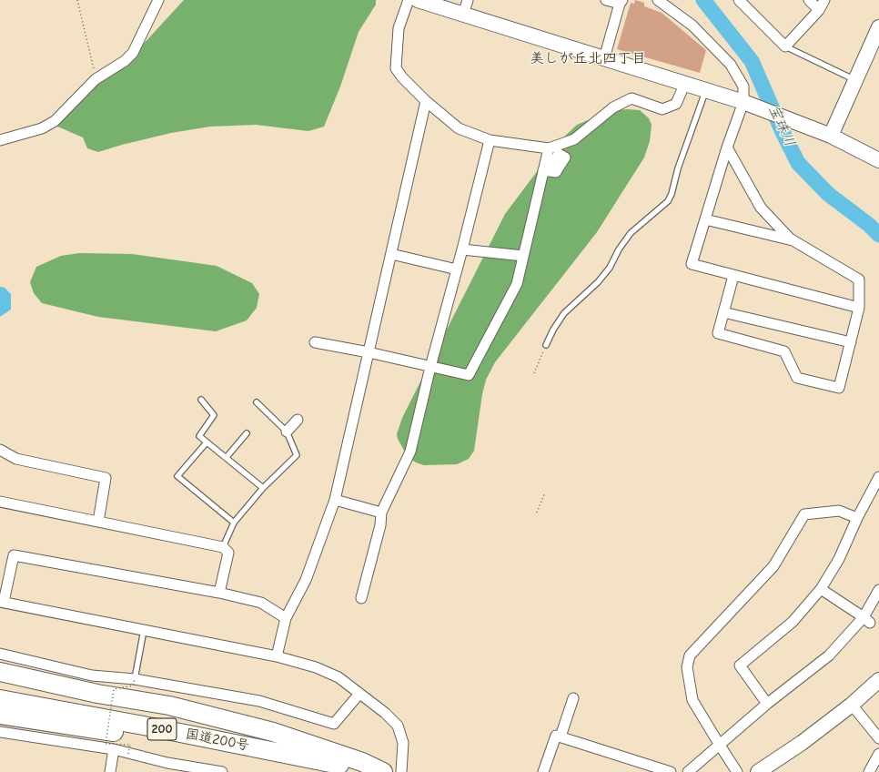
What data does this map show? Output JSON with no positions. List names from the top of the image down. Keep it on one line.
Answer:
{"streets":{"highway":["200","国道200号"]},"districts":["美しが丘北四丁目"],"water":["宝珠川"]}
